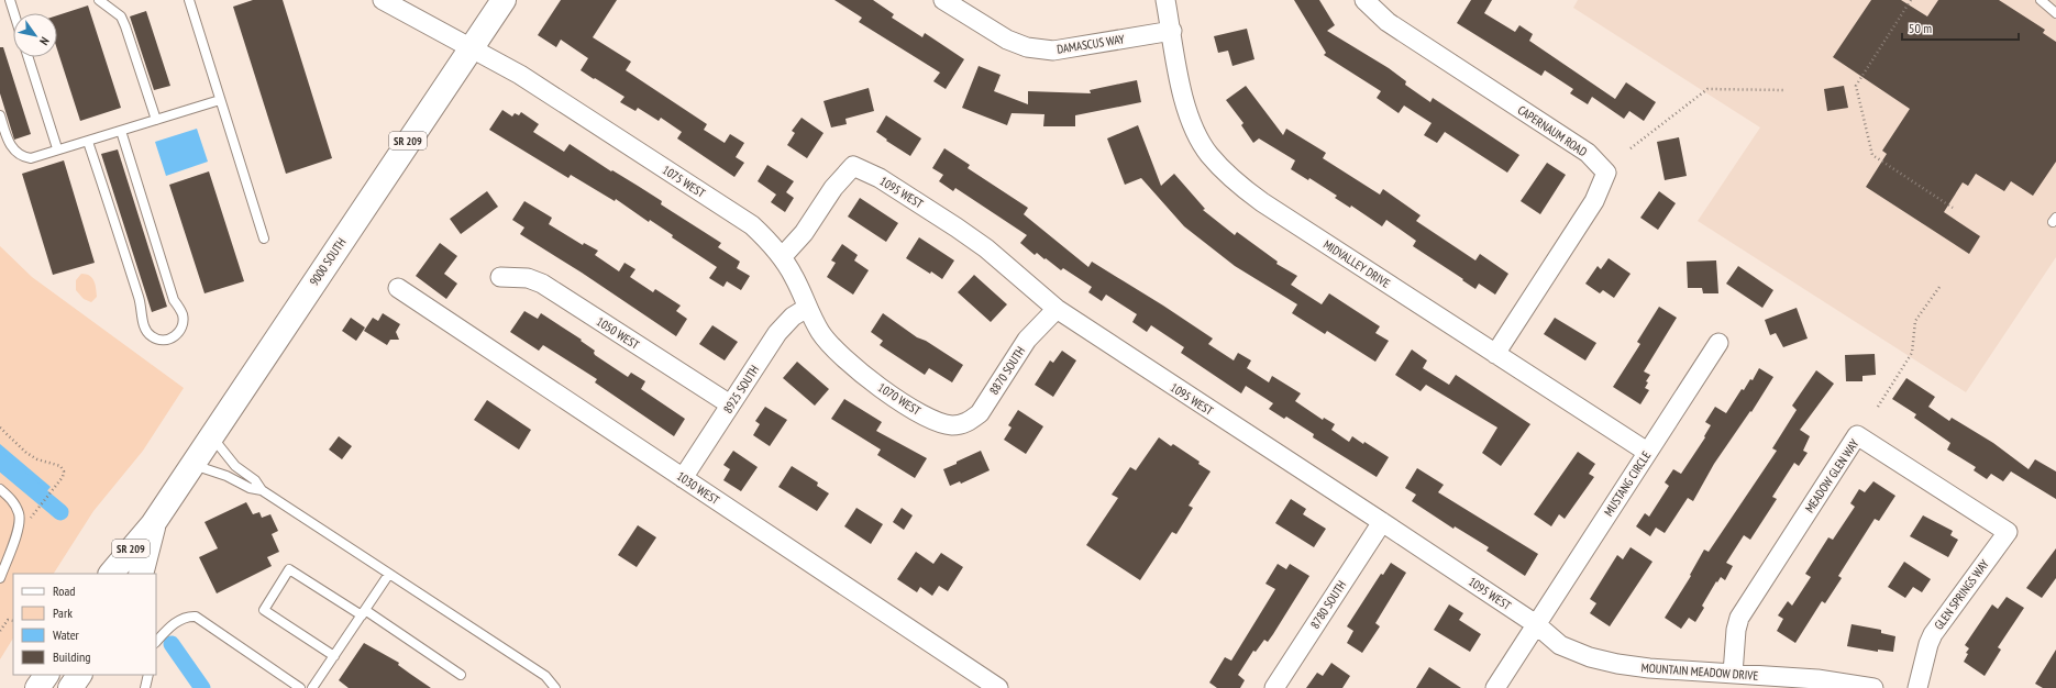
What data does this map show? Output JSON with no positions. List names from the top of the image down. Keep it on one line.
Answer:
{"streets":{"main road":["SR 209","9000 SOUTH"],"street":["DAMASCUS WAY","CAPERNAUM ROAD","1075 WEST","1095 WEST","MIDVALLEY DRIVE","1050 WEST","8870 SOUTH","8925 SOUTH","1070 WEST","MEADOW GLEN WAY","MUSTANG CIRCLE","1030 WEST","GLEN SPRINGS WAY","8780 SOUTH","MOUNTAIN MEADOW DRIVE"]},"crossings":[["DAMASCUS WAY","MIDVALLEY DRIVE"],["CAPERNAUM ROAD","MIDVALLEY DRIVE"],["1075 WEST","1095 WEST"],["1075 WEST","9000 SOUTH"],["1075 WEST","8925 SOUTH"],["1075 WEST","1070 WEST"],["1095 WEST","8870 SOUTH"],["1095 WEST","MUSTANG CIRCLE"],["1095 WEST","8780 SOUTH"],["1095 WEST","MOUNTAIN MEADOW DRIVE"],["MIDVALLEY DRIVE","MUSTANG CIRCLE"],["1050 WEST","8925 SOUTH"],["8870 SOUTH","1070 WEST"],["8925 SOUTH","1030 WEST"],["MEADOW GLEN WAY","GLEN SPRINGS WAY"],["MEADOW GLEN WAY","MOUNTAIN MEADOW DRIVE"],["MUSTANG CIRCLE","MOUNTAIN MEADOW DRIVE"]],"legend":["Road","Park","Water","Building"],"scale_bar":"50 m","north":"bottom right"}
